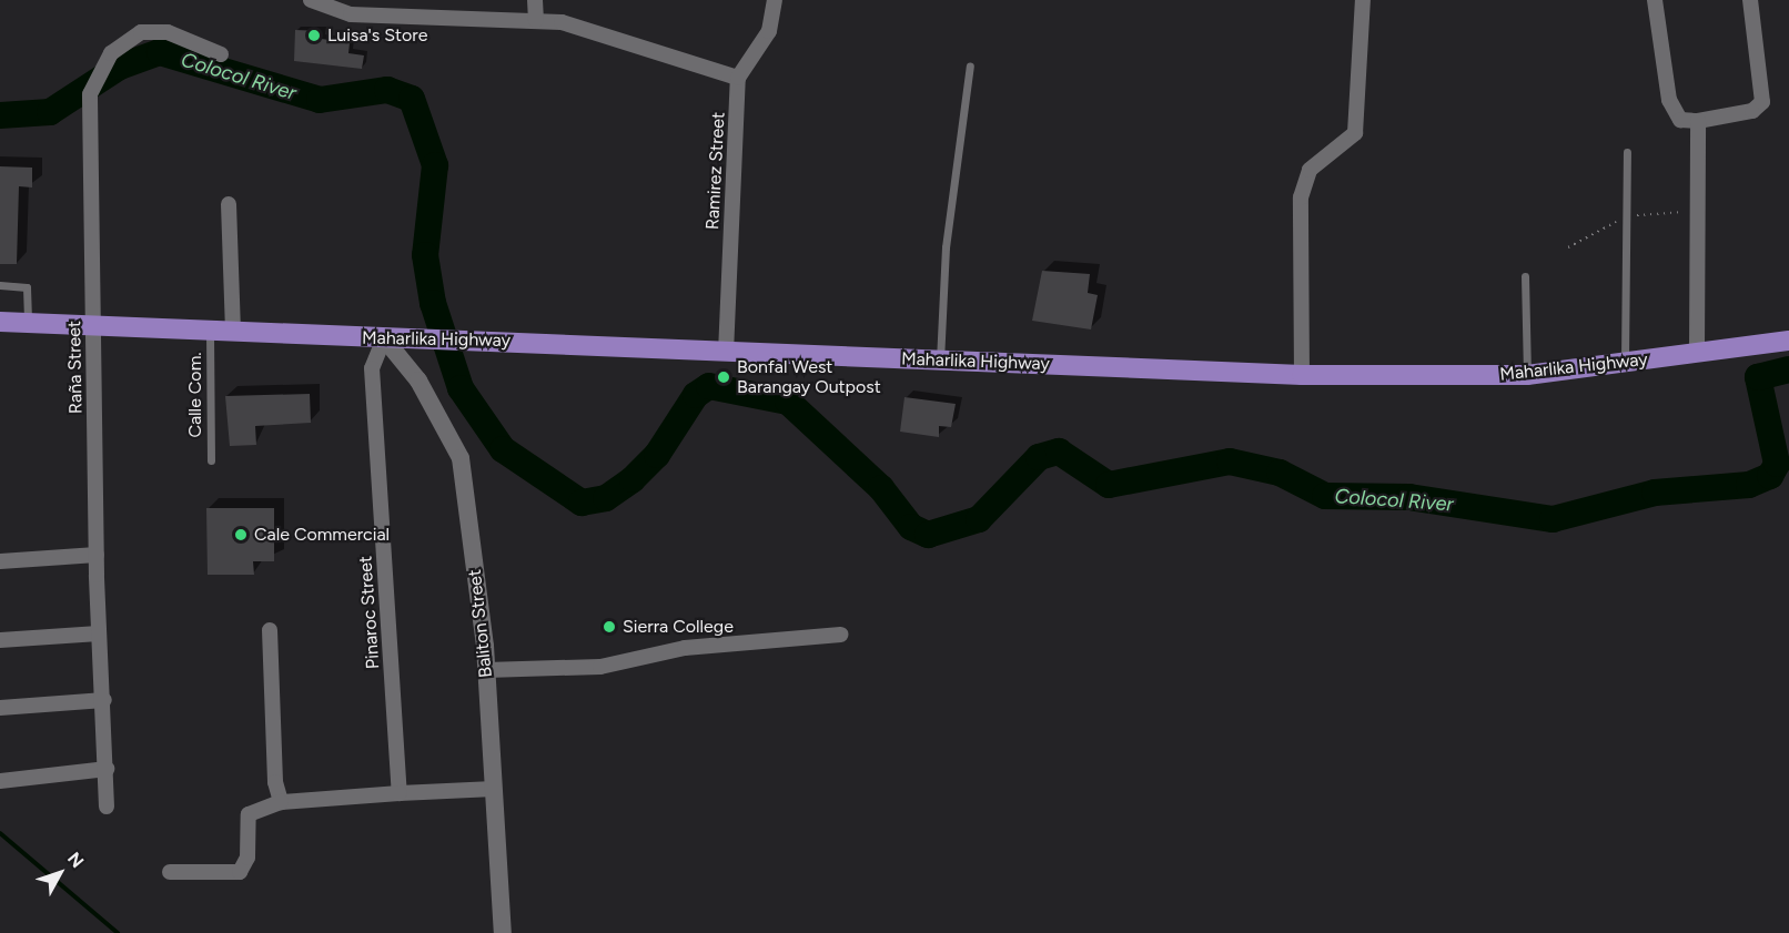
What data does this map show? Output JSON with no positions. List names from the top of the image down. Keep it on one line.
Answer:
{"streets":{"main road":["Maharlika Highway"],"street":["Ramirez Street","Raña Street","Pinaroc Street","Baliton Street"],"lane":["Calle Com."]},"crossings":[["Ramirez Street","Maharlika Highway"],["Maharlika Highway","Raña Street"],["Maharlika Highway","Calle Com."],["Maharlika Highway","Pinaroc Street"],["Maharlika Highway","Baliton Street"],["Pinaroc Street","Baliton Street"]],"water":["Colocol River"],"places":["Luisa's Store","Bonfal West Barangay Outpost","Cale Commercial","Sierra College"],"north":"top right"}
